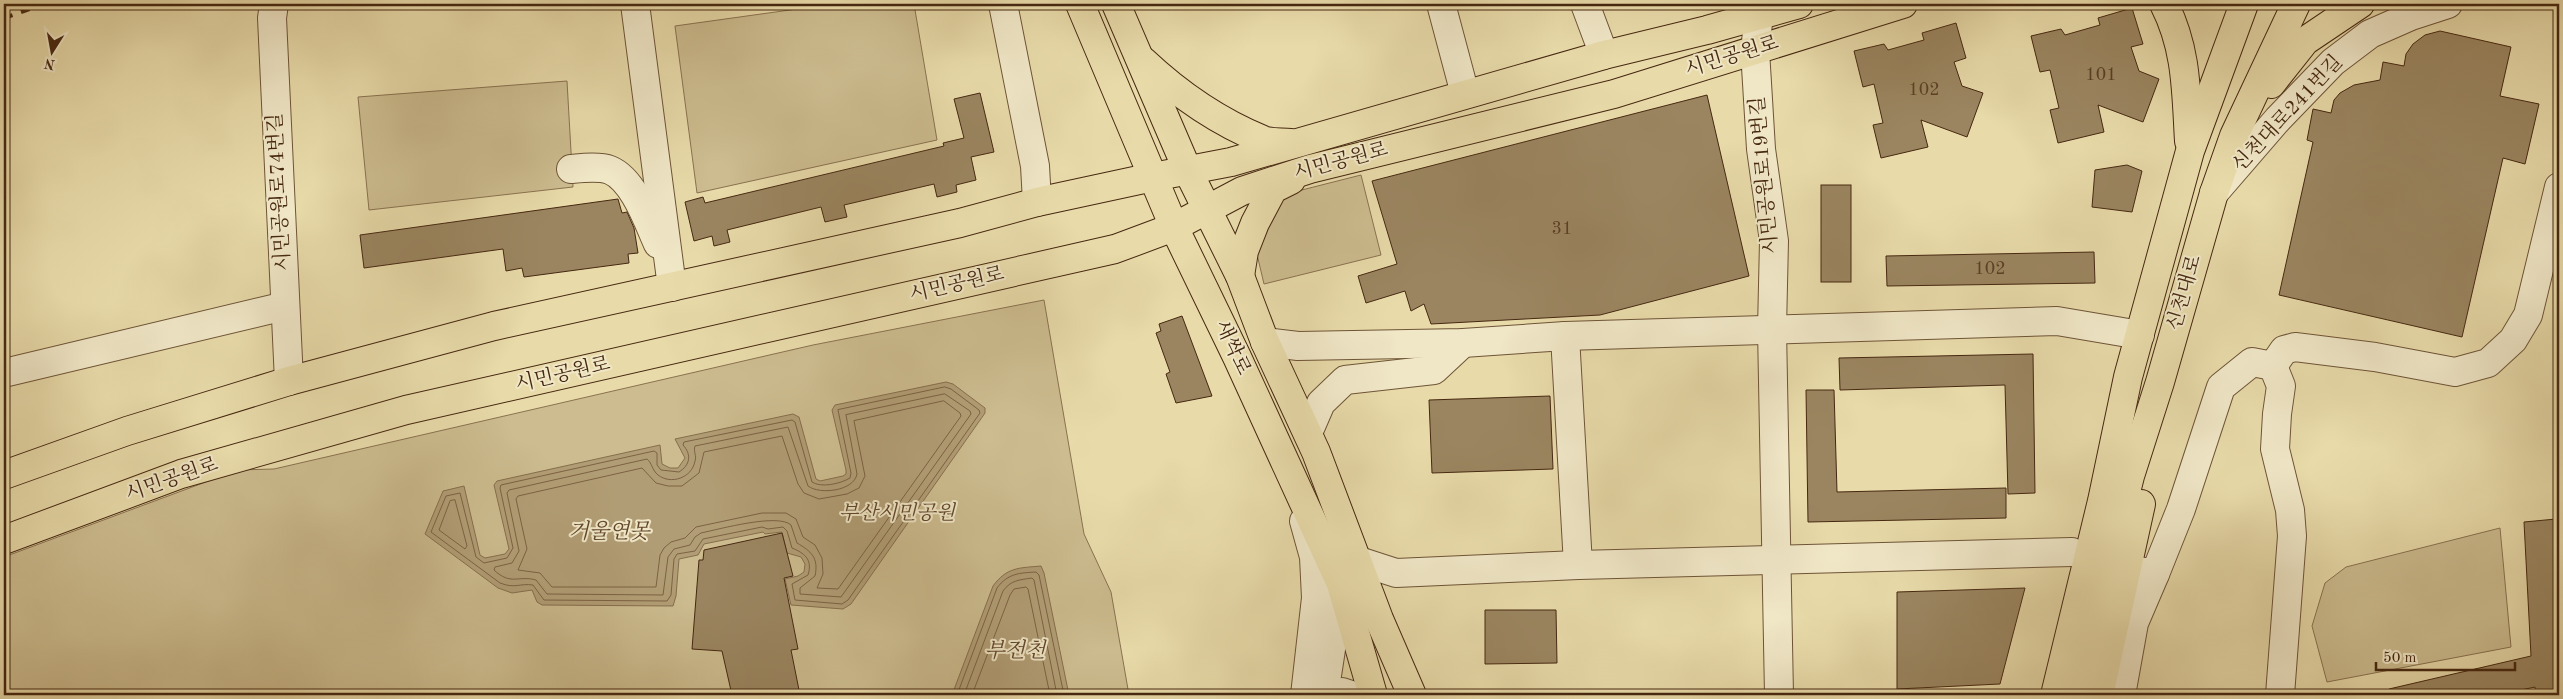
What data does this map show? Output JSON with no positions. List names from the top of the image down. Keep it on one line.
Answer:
{"streets":{"main road":["시민공원로","신천대로","새싹로"],"street":["신천대로241번길","시민공원로19번길","시민공원로74번길"]},"crossings":[["시민공원로","시민공원로19번길"],["시민공원로","시민공원로74번길"],["시민공원로","새싹로"],["신천대로241번길","신천대로"]],"water":["거울연못","부전천"],"parks":["부산시민공원"],"house_numbers":["101","102","31","102"],"scale_bar":"50 m","north":"bottom"}
